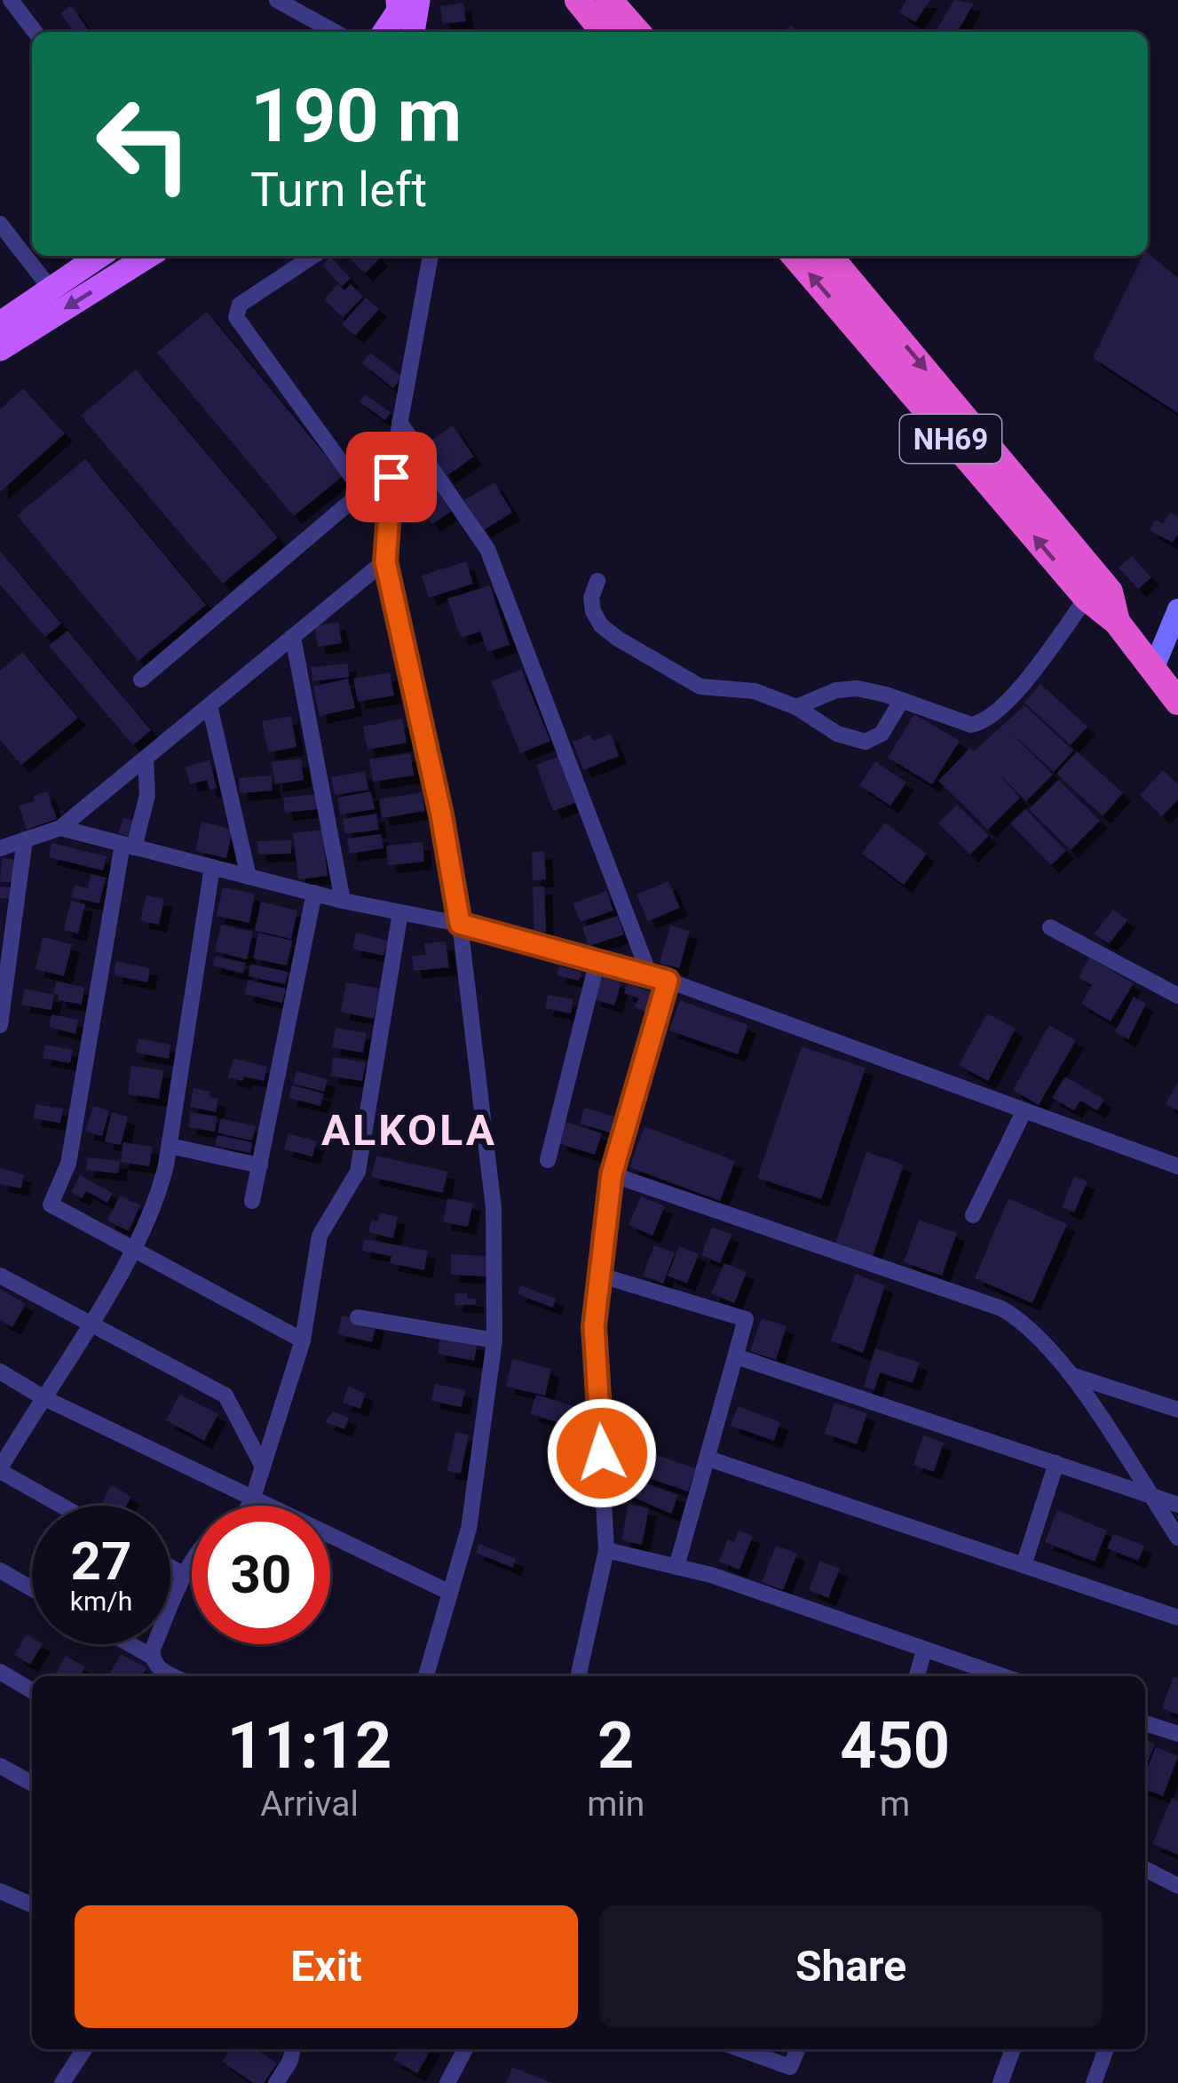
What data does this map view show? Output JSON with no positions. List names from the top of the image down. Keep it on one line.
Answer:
{"streets":{"highway":["NH69"]},"districts":["ALKOLA"],"page":{"turn":["190 m","Turn left"],"speed":"27 km/h","limit":"30","eta":["11:12","Arrival","2","min","450","m"],"buttons":["Exit","Share"]}}
